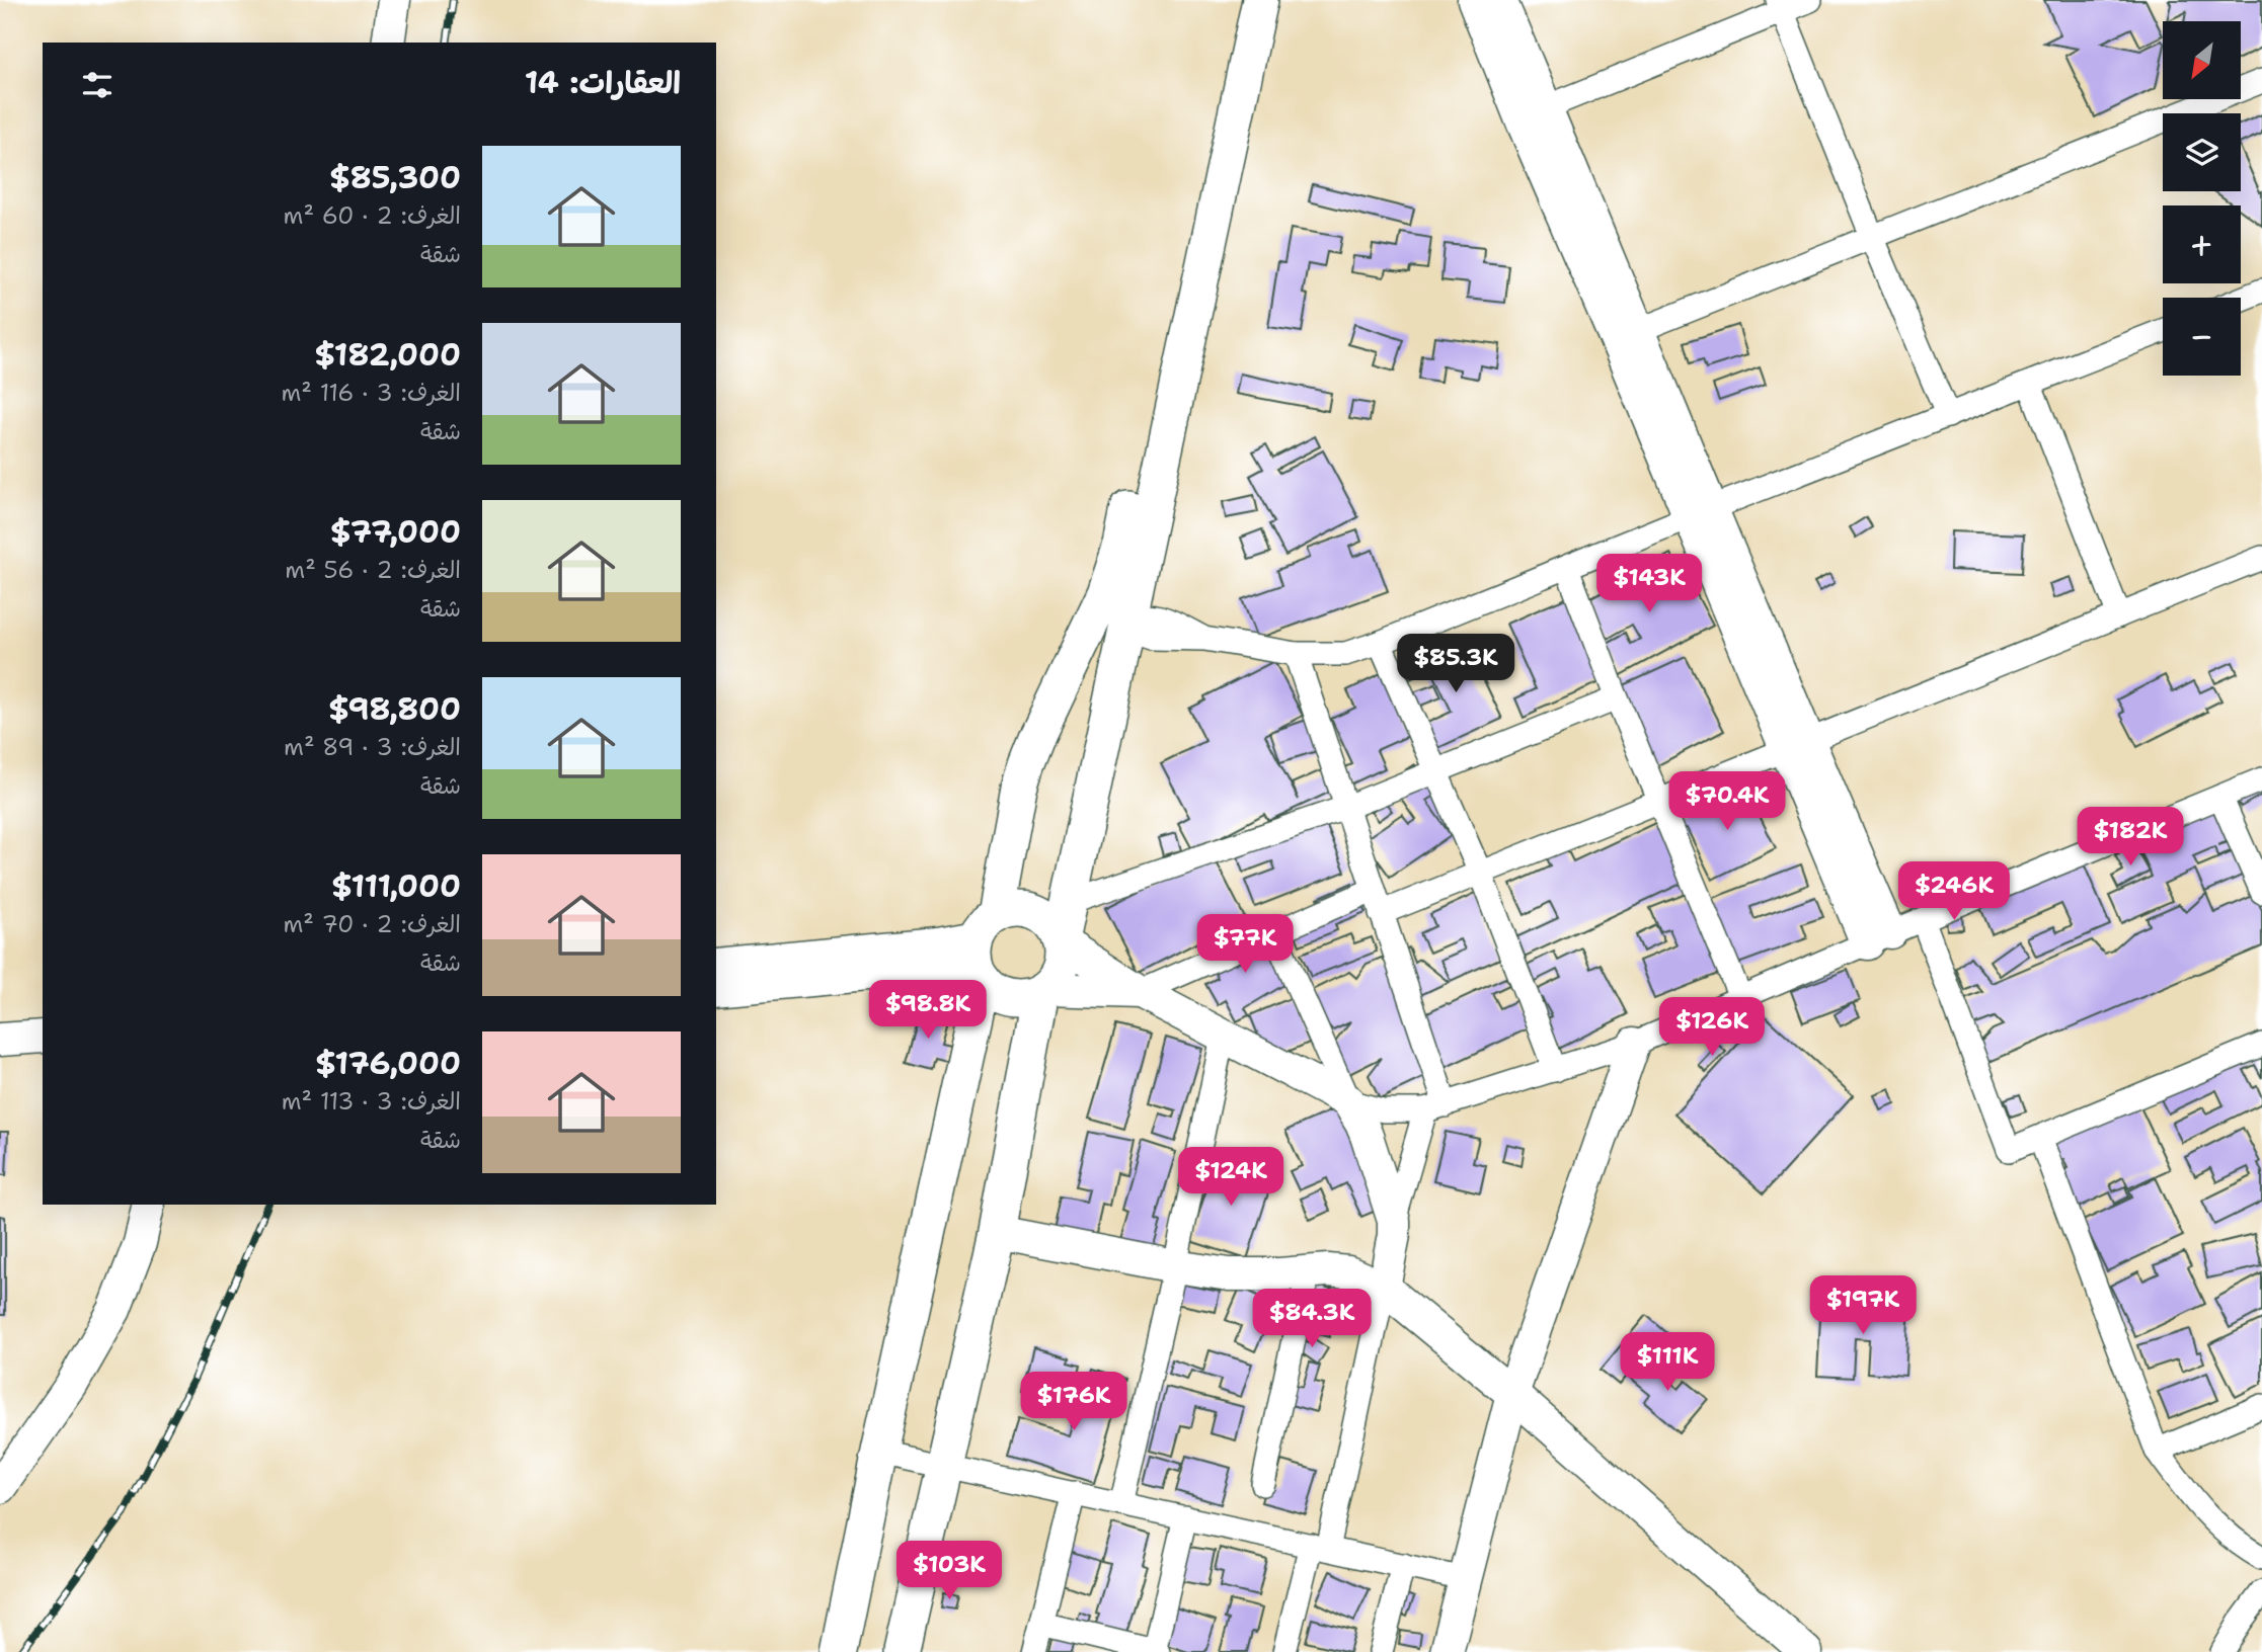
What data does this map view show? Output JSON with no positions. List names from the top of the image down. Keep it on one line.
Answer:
{"north":"bottom left","page":{"map_buttons":["+","−"],"heading":"العقارات: 14","list":[{"name":"$85,300","note":"الغرف: 2 · 60 m² · شقة"},{"name":"$182,000","note":"الغرف: 3 · 116 m² · شقة"},{"name":"$77,000","note":"الغرف: 2 · 56 m² · شقة"},{"name":"$98,800","note":"الغرف: 3 · 89 m² · شقة"},{"name":"$111,000","note":"الغرف: 2 · 70 m² · شقة"},{"name":"$176,000","note":"الغرف: 3 · 113 m² · شقة"}],"price":["$143K","$85.3K","$70.4K","$182K","$246K","$77K","$98.8K","$126K","$124K","$197K","$84.3K","$111K","$176K","$103K"]}}
